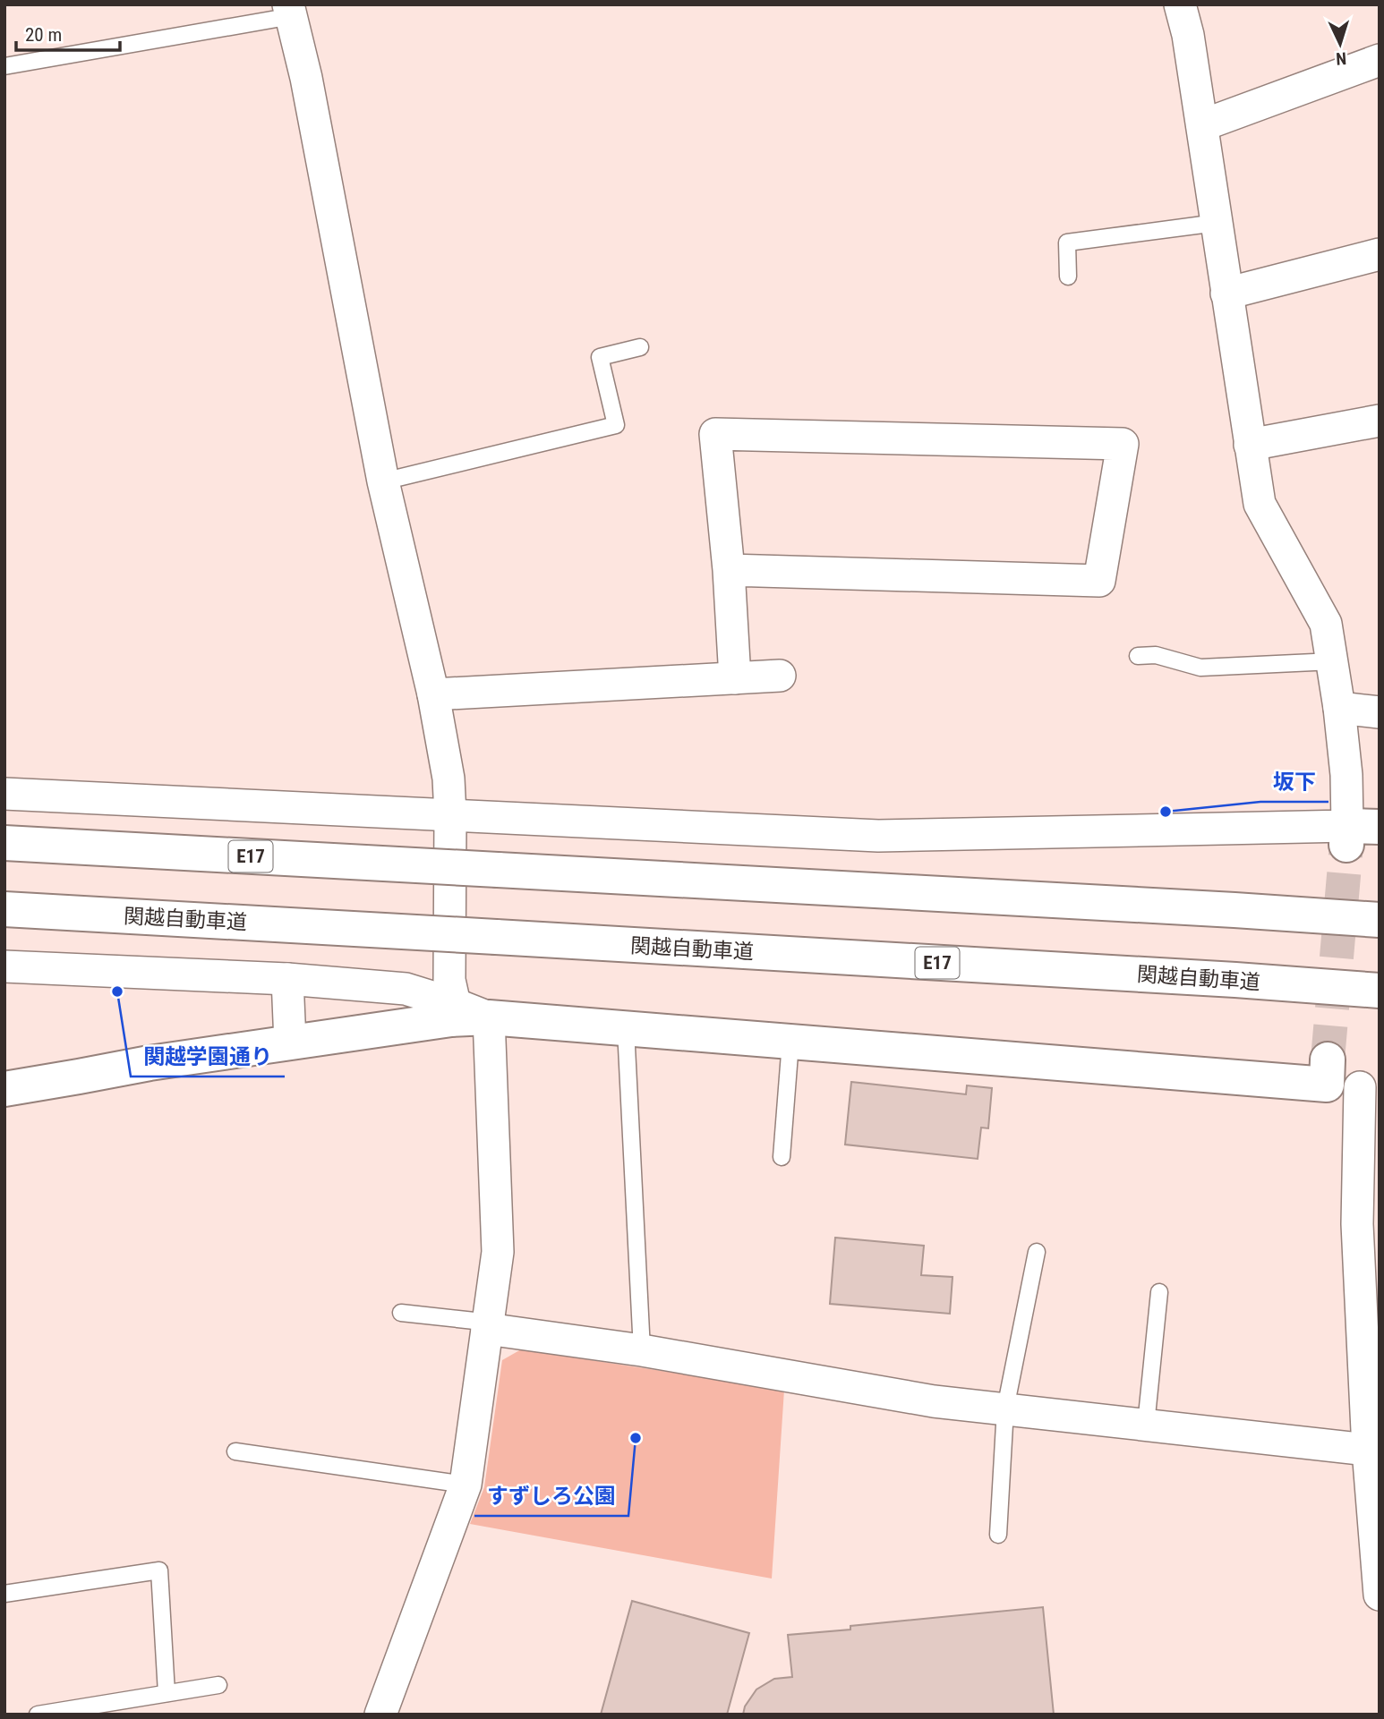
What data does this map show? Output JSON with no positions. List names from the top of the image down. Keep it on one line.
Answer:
{"streets":{"main road":["E17","関越自動車道"]},"places":["坂下","関越学園通り","すずしろ公園"],"scale_bar":"20 m","north":"bottom"}
